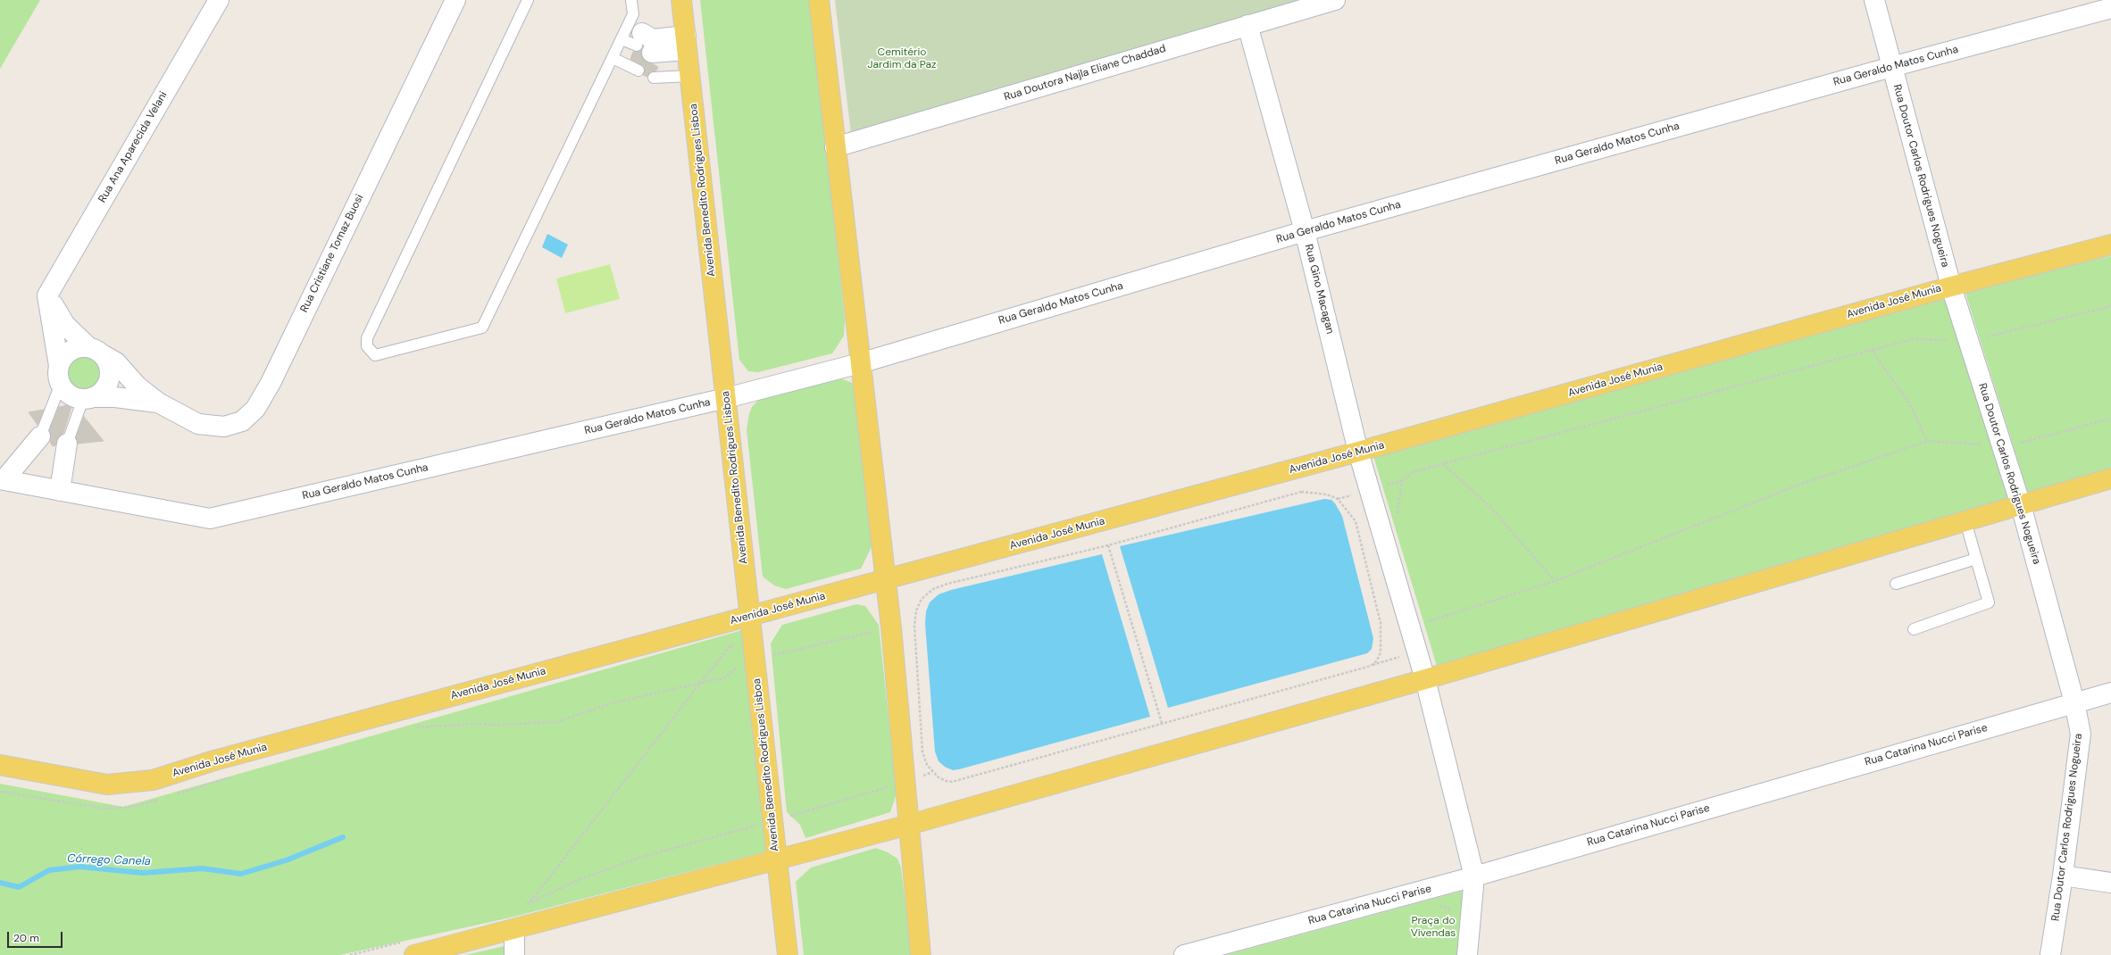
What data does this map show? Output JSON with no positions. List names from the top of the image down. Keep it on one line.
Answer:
{"streets":{"main road":["Avenida Benedito Rodrigues Lisboa","Avenida José Munia"],"street":["Rua Geraldo Matos Cunha","Rua Doutora Najla Eliane Chaddad","Rua Ana Aparecida Velani","Rua Doutor Carlos Rodrigues Nogueira","Rua Cristiane Tomaz Buosi","Rua Gino Macagan","Rua Catarina Nucci Parise"]},"crossings":[["Rua Geraldo Matos Cunha","Rua Doutor Carlos Rodrigues Nogueira"],["Rua Geraldo Matos Cunha","Avenida Benedito Rodrigues Lisboa"],["Rua Geraldo Matos Cunha","Rua Gino Macagan"],["Rua Doutora Najla Eliane Chaddad","Rua Gino Macagan"],["Rua Doutor Carlos Rodrigues Nogueira","Avenida José Munia"],["Rua Doutor Carlos Rodrigues Nogueira","Rua Catarina Nucci Parise"],["Avenida Benedito Rodrigues Lisboa","Avenida José Munia"],["Rua Gino Macagan","Avenida José Munia"],["Rua Gino Macagan","Rua Catarina Nucci Parise"]],"water":["Córrego Canela"],"parks":["Cemitério Jardim da Paz","Praça do Vivendas"],"scale_bar":"20 m"}
